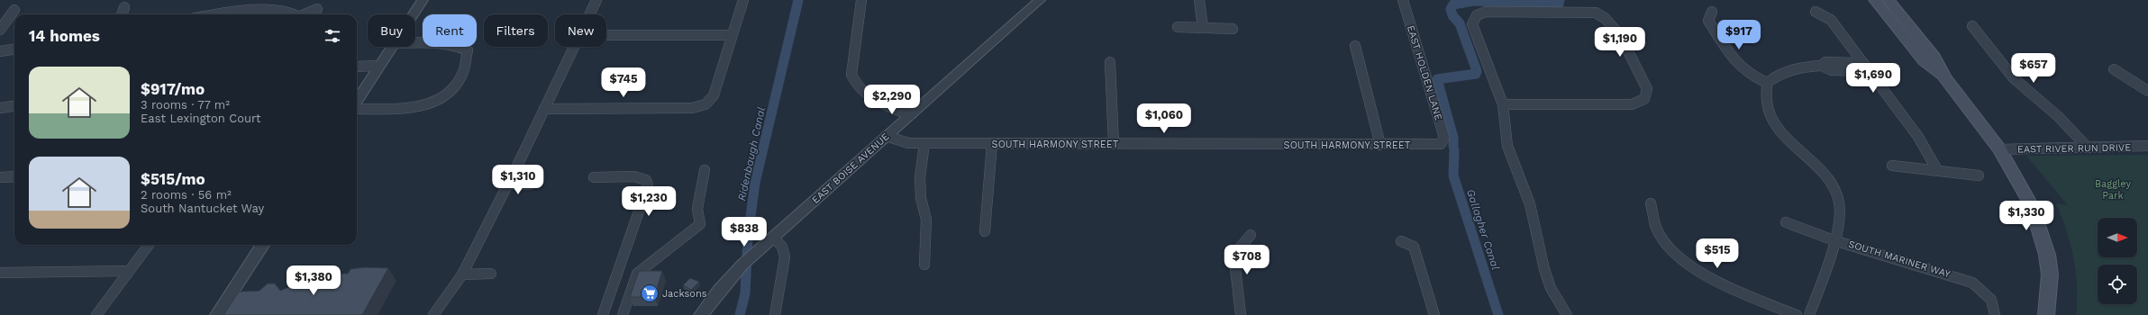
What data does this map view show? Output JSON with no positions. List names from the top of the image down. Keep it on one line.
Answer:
{"streets":{"street":["EAST HOLDEN LANE","SOUTH HARMONY STREET","EAST RIVER RUN DRIVE","EAST BOISE AVENUE","SOUTH MARINER WAY"]},"crossings":[["EAST HOLDEN LANE","SOUTH HARMONY STREET"],["SOUTH HARMONY STREET","EAST BOISE AVENUE"]],"water":["Ridenbaugh Canal","Gallagher Canal"],"parks":["Baggley Park"],"places":{"supermarket":["Jacksons"]},"north":"right","page":{"chip":["Buy","Rent","Filters","New"],"heading":"14 homes","price":["$917","$1,190","$657","$1,690","$745","$2,290","$1,060","$1,310","$1,230","$1,330","$838","$515","$708","$1,380"],"list":[{"name":"$917/mo","note":"3 rooms · 77 m² · East Lexington Court"},{"name":"$515/mo","note":"2 rooms · 56 m² · South Nantucket Way"}]}}
